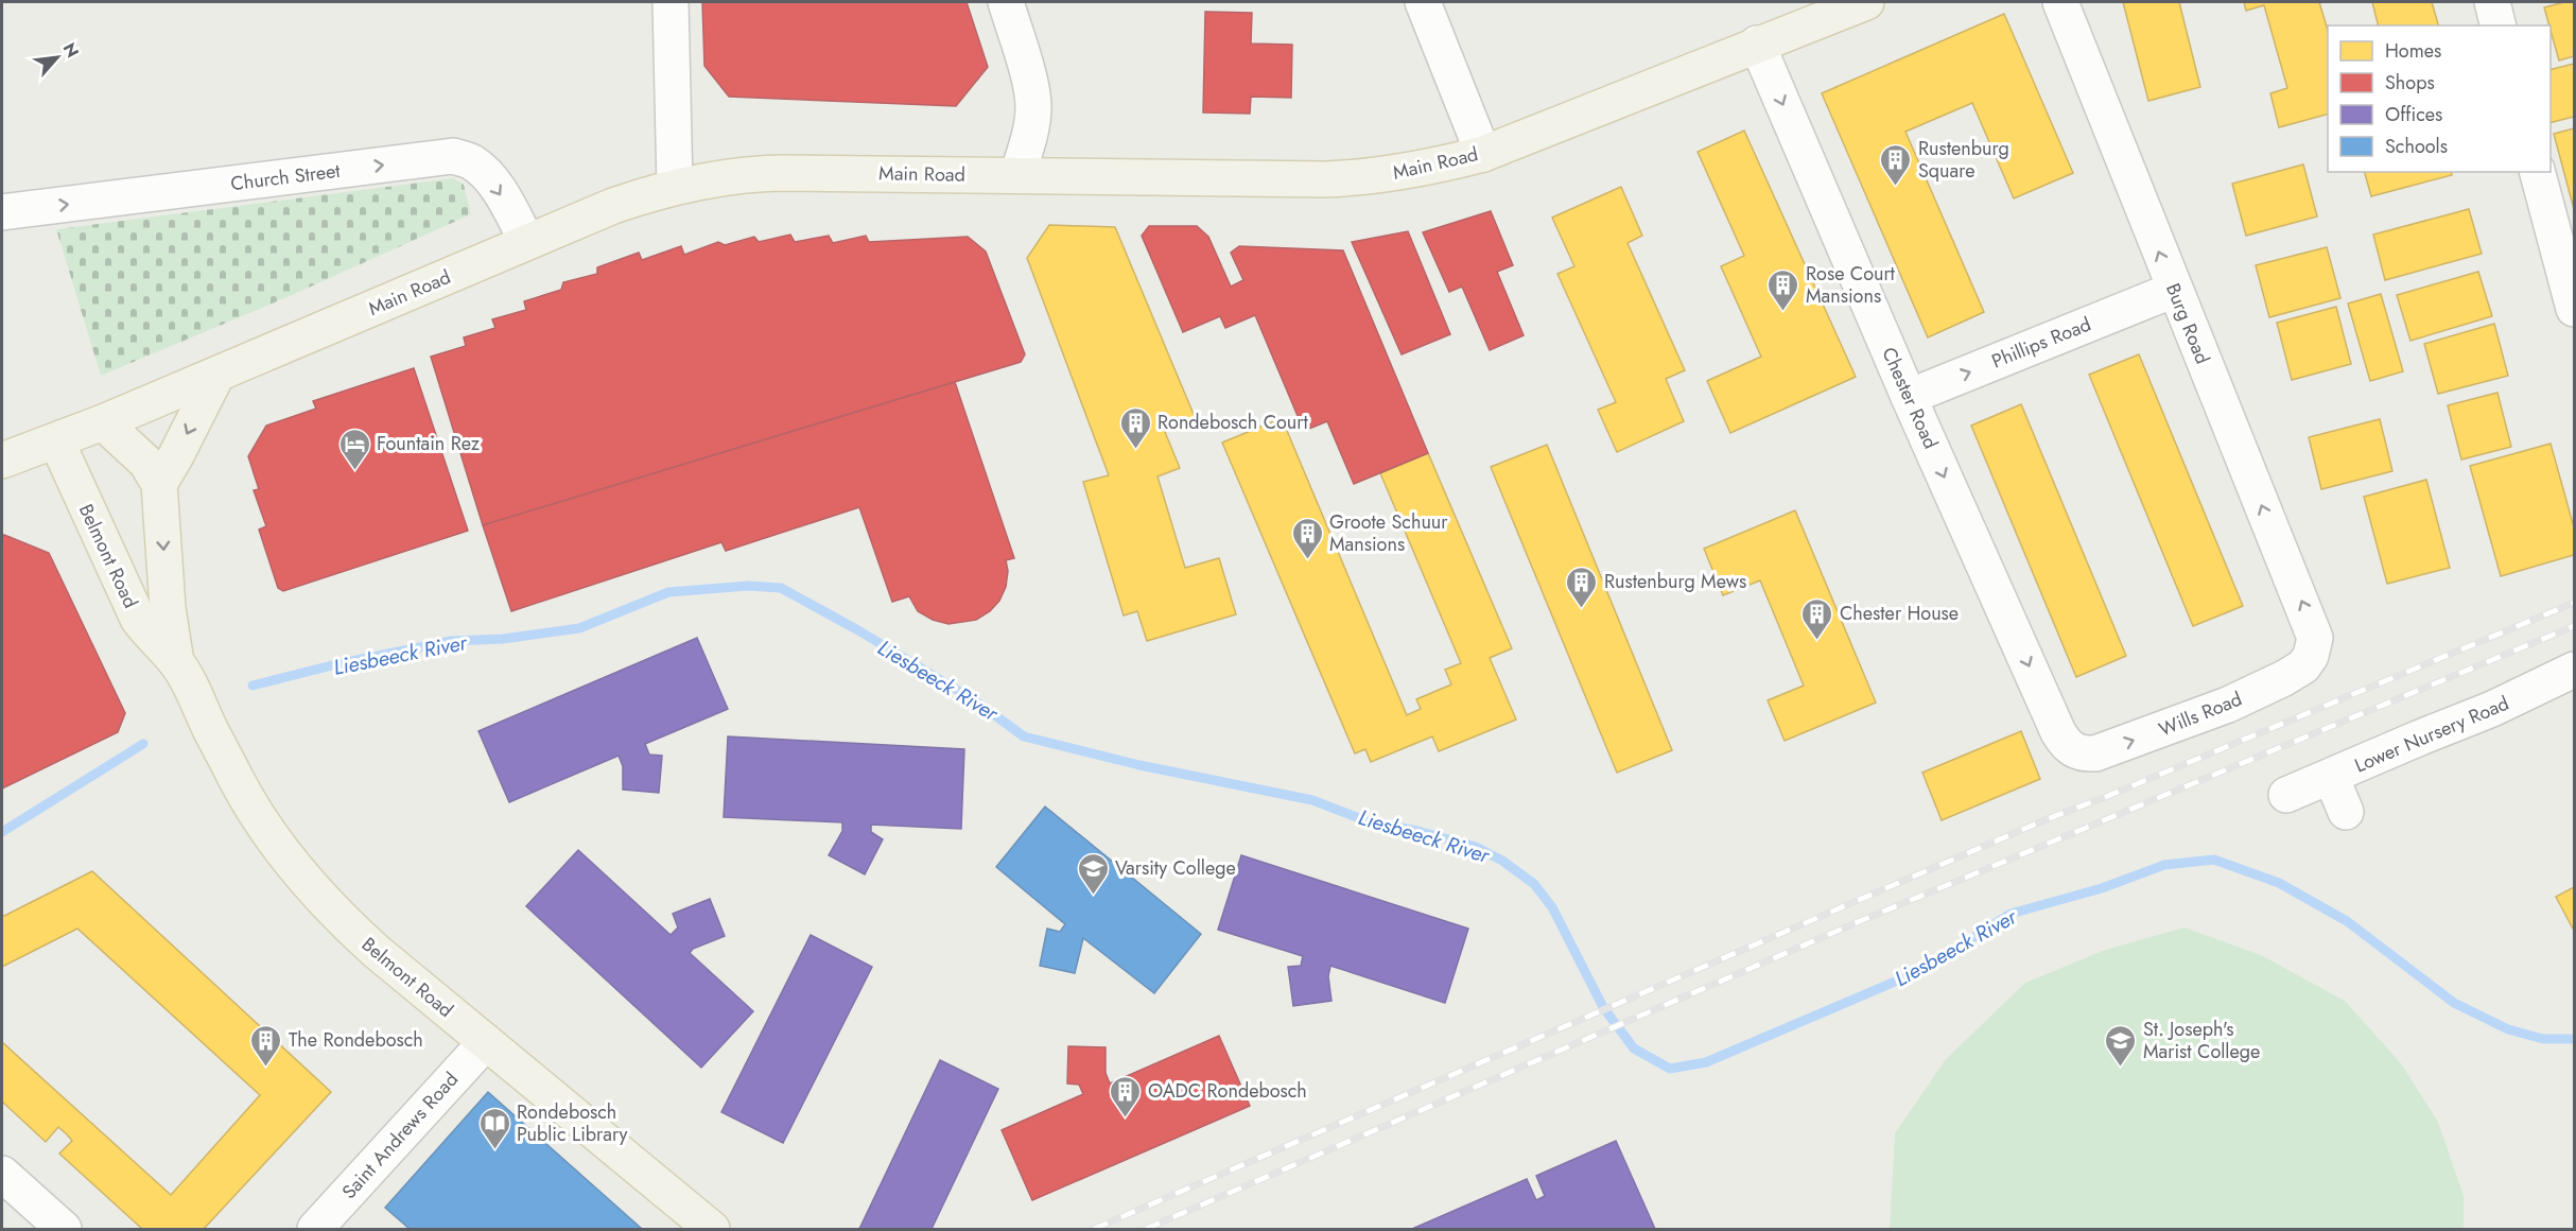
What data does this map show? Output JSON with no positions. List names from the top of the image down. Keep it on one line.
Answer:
{"streets":{"main road":["Main Road","Belmont Road"],"street":["Church Street","Burg Road","Phillips Road","Chester Road","Wills Road","Lower Nursery Road","Saint Andrews Road"]},"crossings":[["Main Road","Church Street"],["Main Road","Chester Road"],["Main Road","Belmont Road"],["Burg Road","Phillips Road"],["Burg Road","Wills Road"],["Phillips Road","Chester Road"],["Chester Road","Wills Road"],["Belmont Road","Saint Andrews Road"]],"one_way":["Church Street","Burg Road","Phillips Road","Chester Road","Wills Road"],"water":["Liesbeeck River"],"places":{"building":["Rustenburg Square","Rose Court Mansions","Rondebosch Court","Groote Schuur Mansions","Rustenburg Mews","Chester House","The Rondebosch","OADC Rondebosch"],"hotel":["Fountain Rez"],"school or university":["Varsity College","St. Joseph's Marist College"],"library":["Rondebosch Public Library"]},"legend":["Homes","Shops","Offices","Schools"],"north":"top right"}
